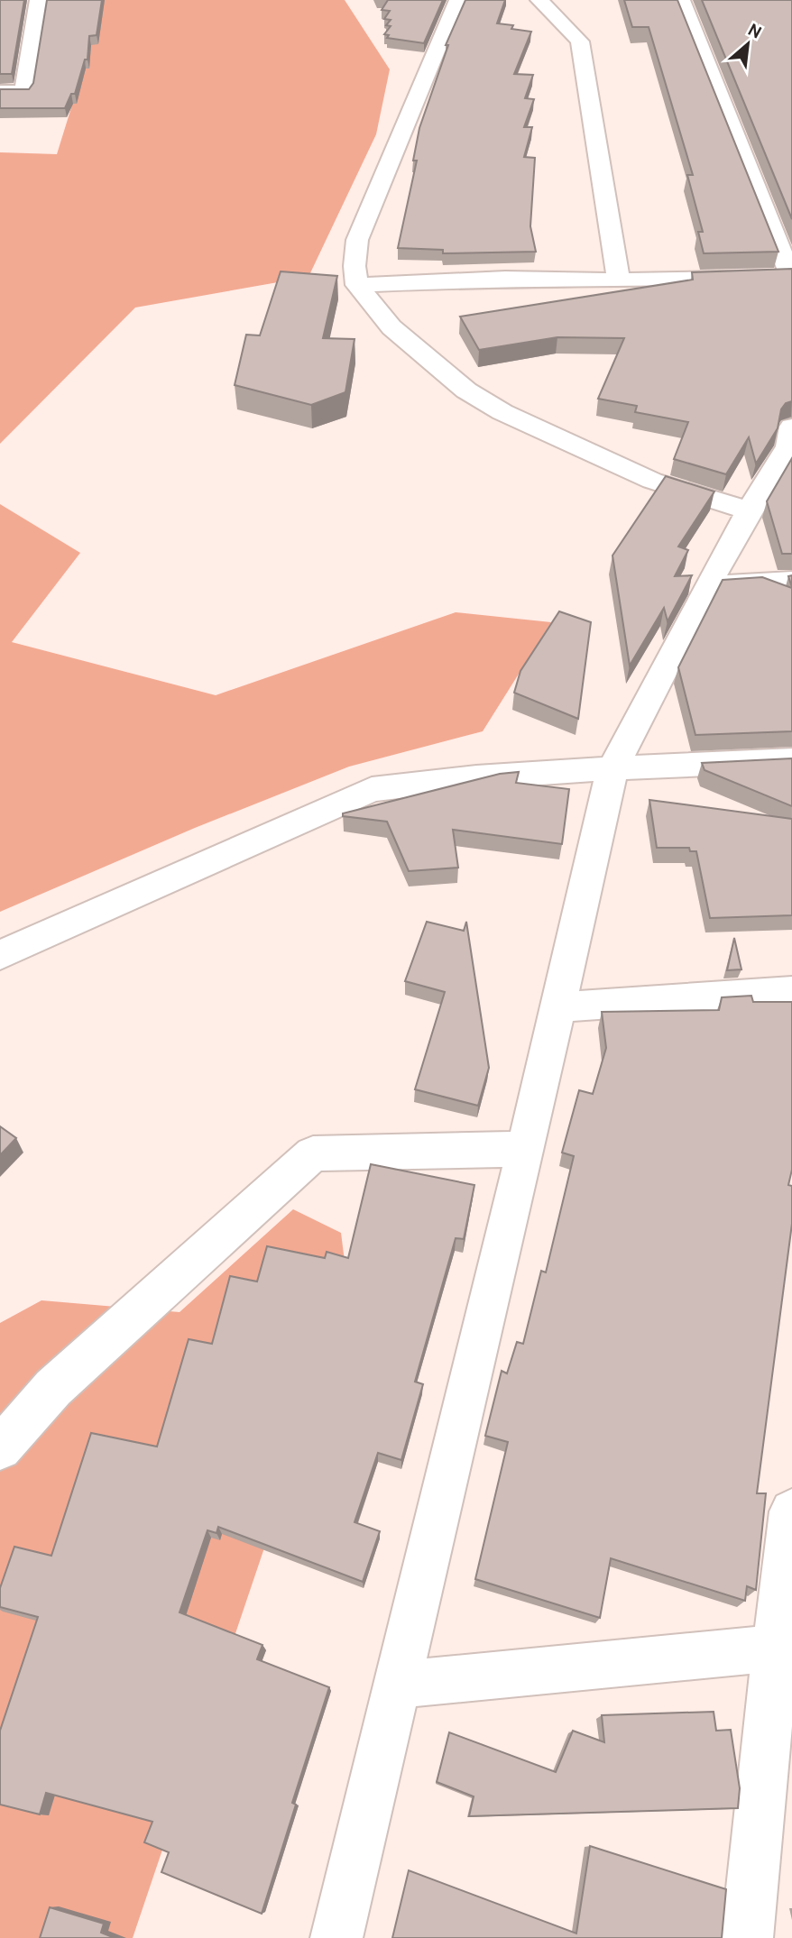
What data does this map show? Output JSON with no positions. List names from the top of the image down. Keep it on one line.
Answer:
{"north":"top right"}
